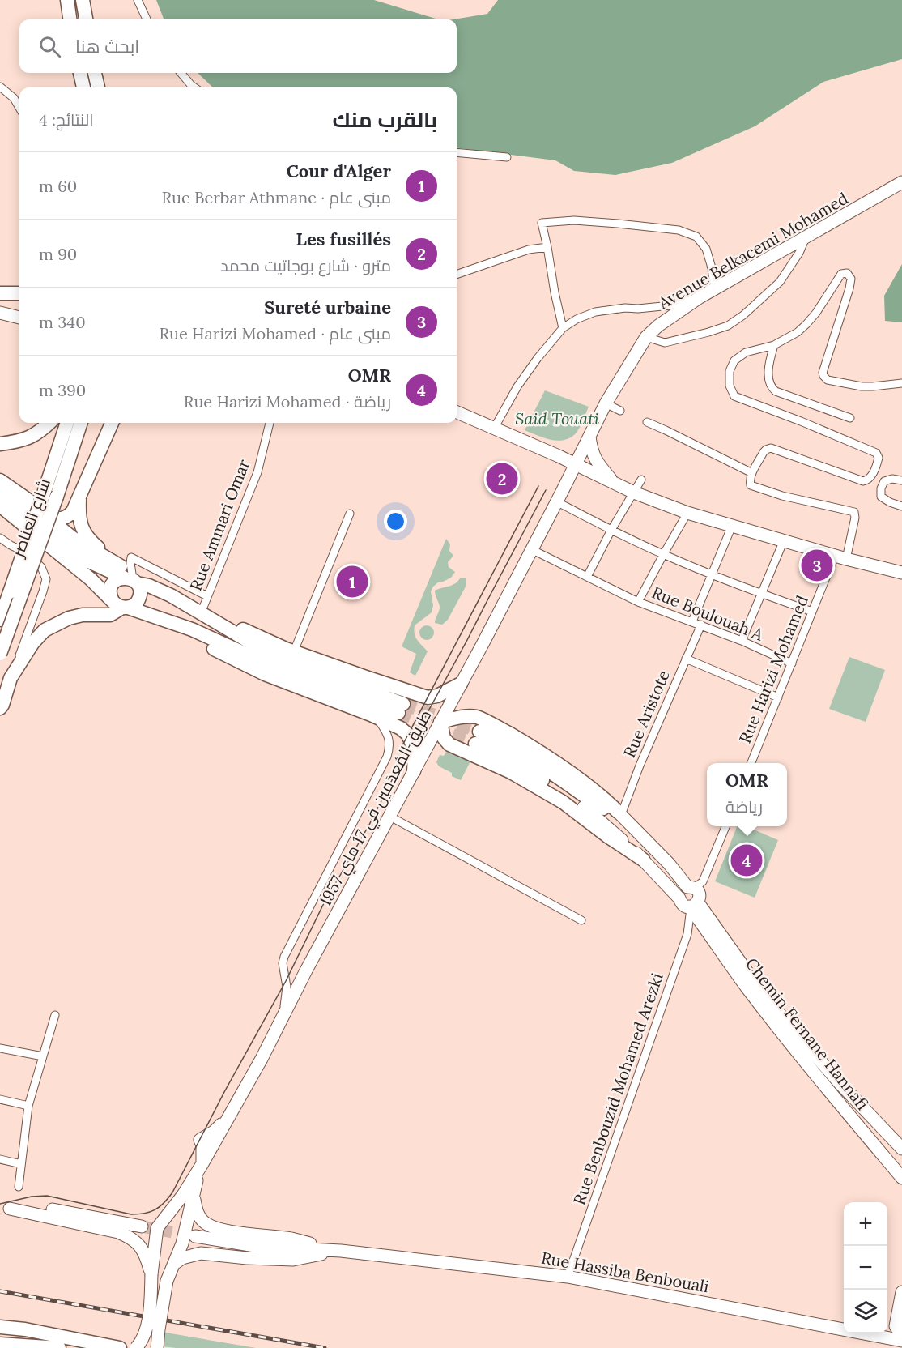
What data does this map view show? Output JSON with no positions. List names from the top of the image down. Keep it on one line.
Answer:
{"streets":{"highway":["شارع العناصر"],"main road":["Avenue Belkacemi Mohamed","طريق المُعدَمين في 17 ماي 1957","Chemin Fernane Hannafi","Rue Hassiba Benbouali"],"street":["Rue Ammari Omar","Rue Boulouah A","Rue Harizi Mohamed","Rue Aristote","Rue Benbouzid Mohamed Arezki"]},"crossings":[["Avenue Belkacemi Mohamed","طريق المُعدَمين في 17 ماي 1957"],["Rue Boulouah A","Rue Harizi Mohamed"],["Rue Boulouah A","Rue Aristote"],["Rue Boulouah A","طريق المُعدَمين في 17 ماي 1957"],["Chemin Fernane Hannafi","Rue Benbouzid Mohamed Arezki"],["Rue Benbouzid Mohamed Arezki","Rue Hassiba Benbouali"]],"parks":["Said Touati"],"page":{"search":"ابحث هنا","heading":["بالقرب منك","النتائج: 4"],"list":[{"mark":"1","name":"Cour d'Alger","note":"مبنى عام · Rue Berbar Athmane","value":"60 m"},{"mark":"2","name":"Les fusillés","note":"مترو · شارع بوجاتيت محمد","value":"90 m"},{"mark":"3","name":"Sureté urbaine","note":"مبنى عام · Rue Harizi Mohamed","value":"340 m"},{"mark":"4","name":"OMR","note":"رياضة · Rue Harizi Mohamed","value":"390 m"}],"pins":["2","3","1","4"],"popup":["OMR","رياضة"],"map_buttons":["+","−"]}}
